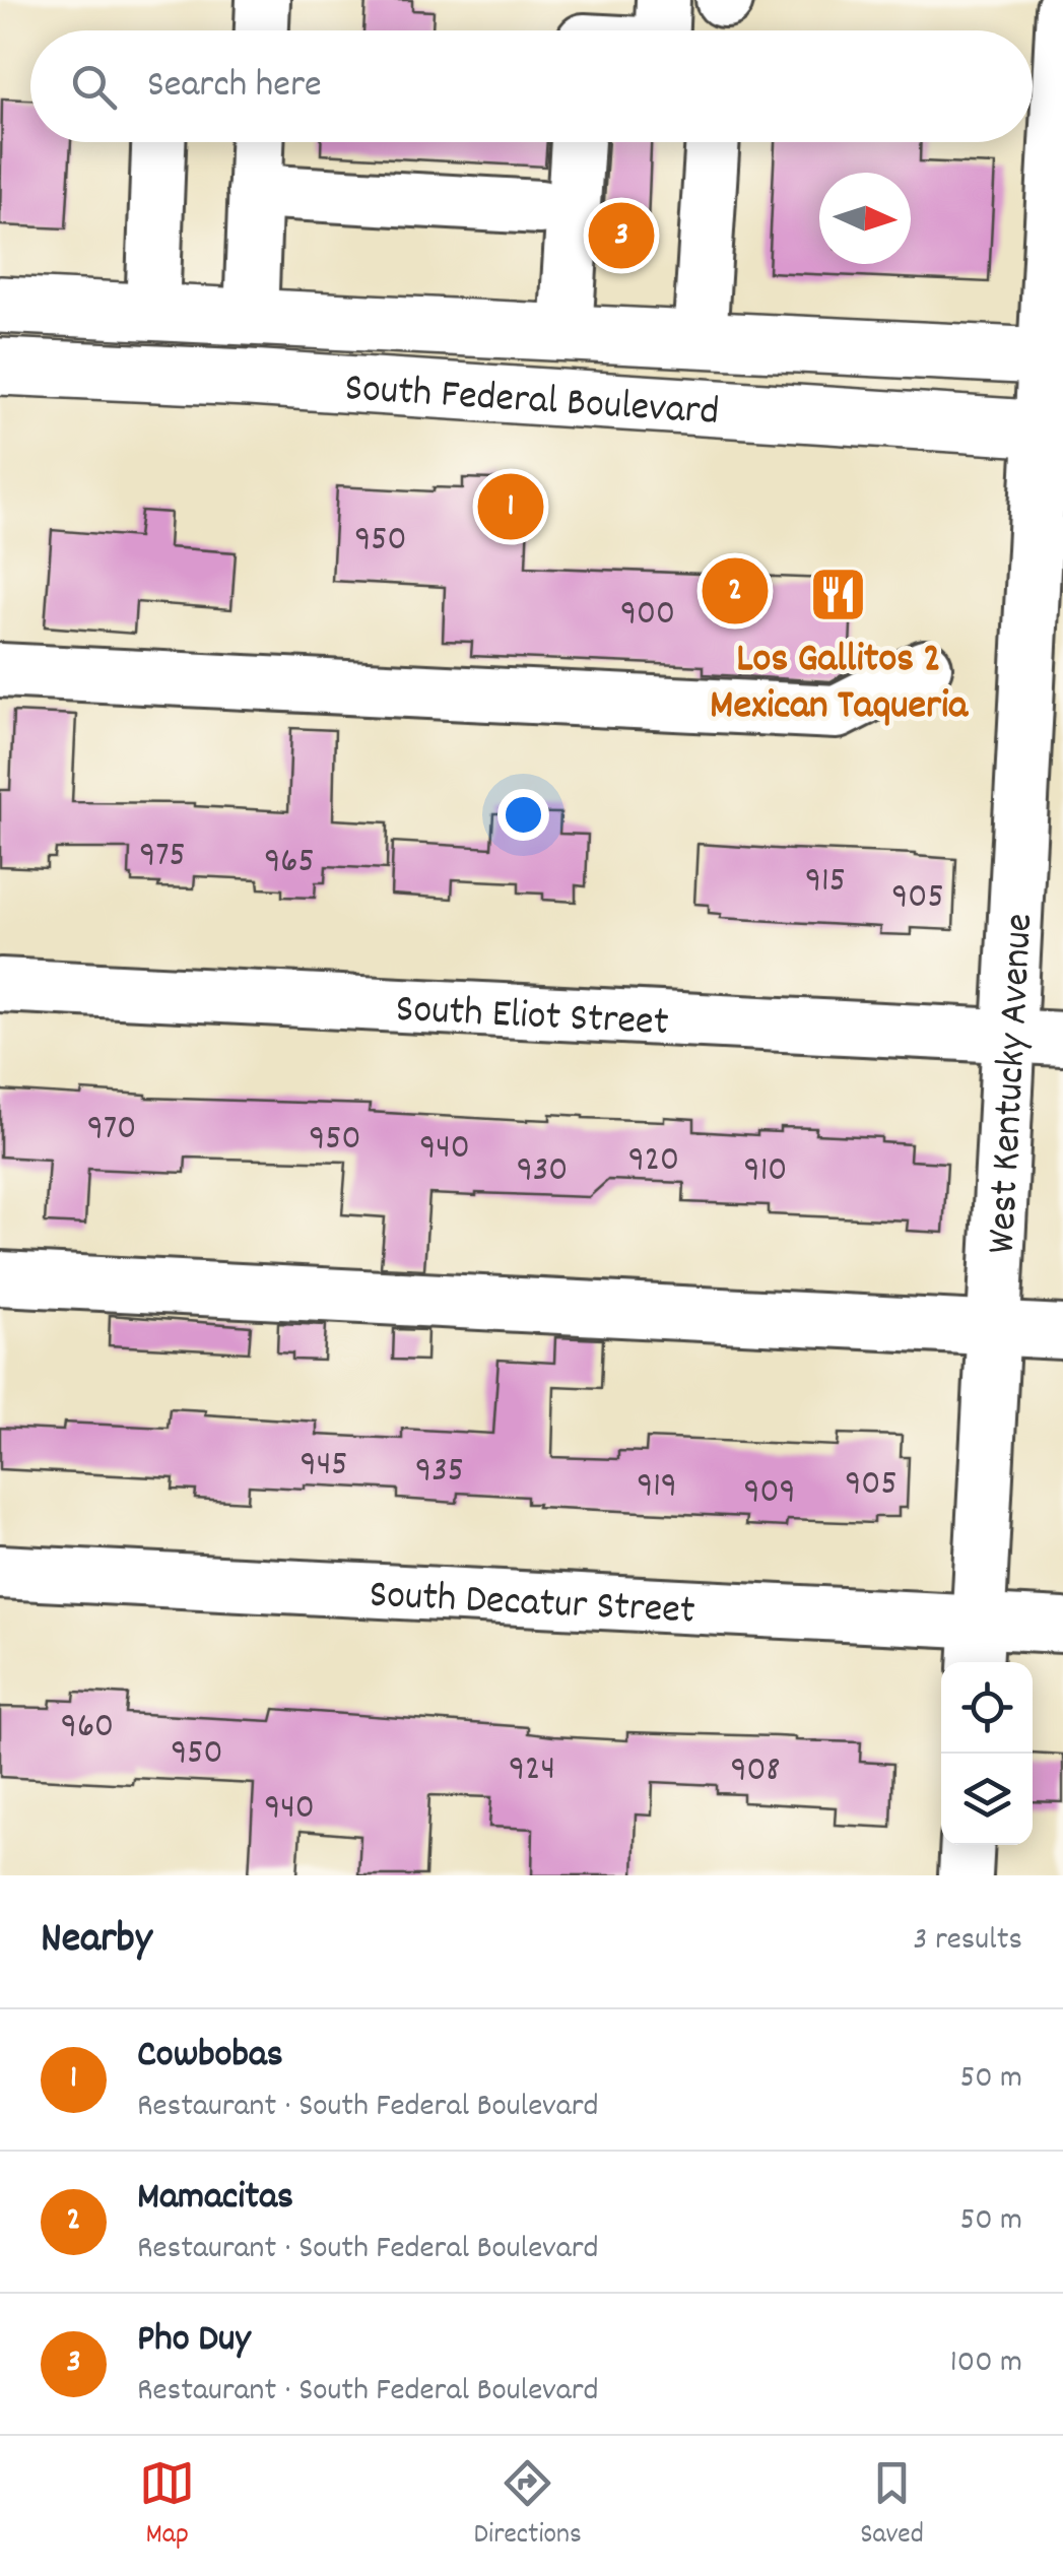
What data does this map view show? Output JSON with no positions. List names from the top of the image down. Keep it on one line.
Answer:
{"streets":{"main road":["South Federal Boulevard"],"street":["South Eliot Street","West Kentucky Avenue","South Decatur Street"]},"crossings":[["South Federal Boulevard","West Kentucky Avenue"],["South Eliot Street","West Kentucky Avenue"],["West Kentucky Avenue","South Decatur Street"]],"places":{"restaurant":["Los Gallitos 2 Mexican Taqueria"]},"house_numbers":["950","900","975","965","915","905","970","950","940","920","930","910","945","935","905","919","909","960","950","924","908","940"],"north":"right","page":{"search":"Search here","pins":["3","1","2"],"heading":["Nearby","3 results"],"list":[{"mark":"1","name":"Cowbobas","note":"Restaurant · South Federal Boulevard","value":"50 m"},{"mark":"2","name":"Mamacitas","note":"Restaurant · South Federal Boulevard","value":"50 m"},{"mark":"3","name":"Pho Duy","note":"Restaurant · South Federal Boulevard","value":"100 m"}],"nav":["Map","Directions","Saved"]}}
